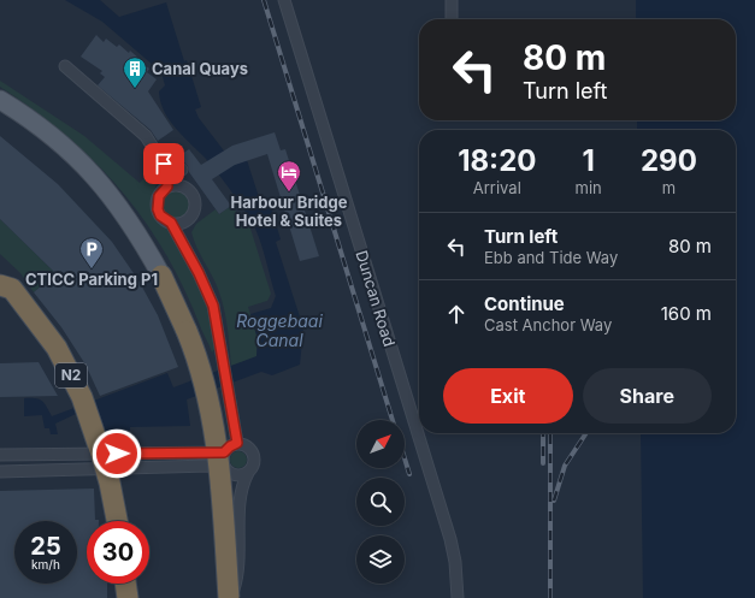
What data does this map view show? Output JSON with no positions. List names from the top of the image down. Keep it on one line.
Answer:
{"streets":{"highway":["N2"],"street":["Duncan Road"]},"water":["Roggebaai Canal"],"places":{"building":["Canal Quays"],"hotel":["Harbour Bridge Hotel & Suites"],"parking":["CTICC Parking P1"]},"north":"top right","page":{"turn":["80 m","Turn left"],"eta":["18:20","Arrival","1","min","290","m"],"list":[{"name":"Turn left","note":"Ebb and Tide Way","value":"80 m"},{"name":"Continue","note":"Cast Anchor Way","value":"160 m"}],"buttons":["Exit","Share"],"speed":"25 km/h","limit":"30"}}
